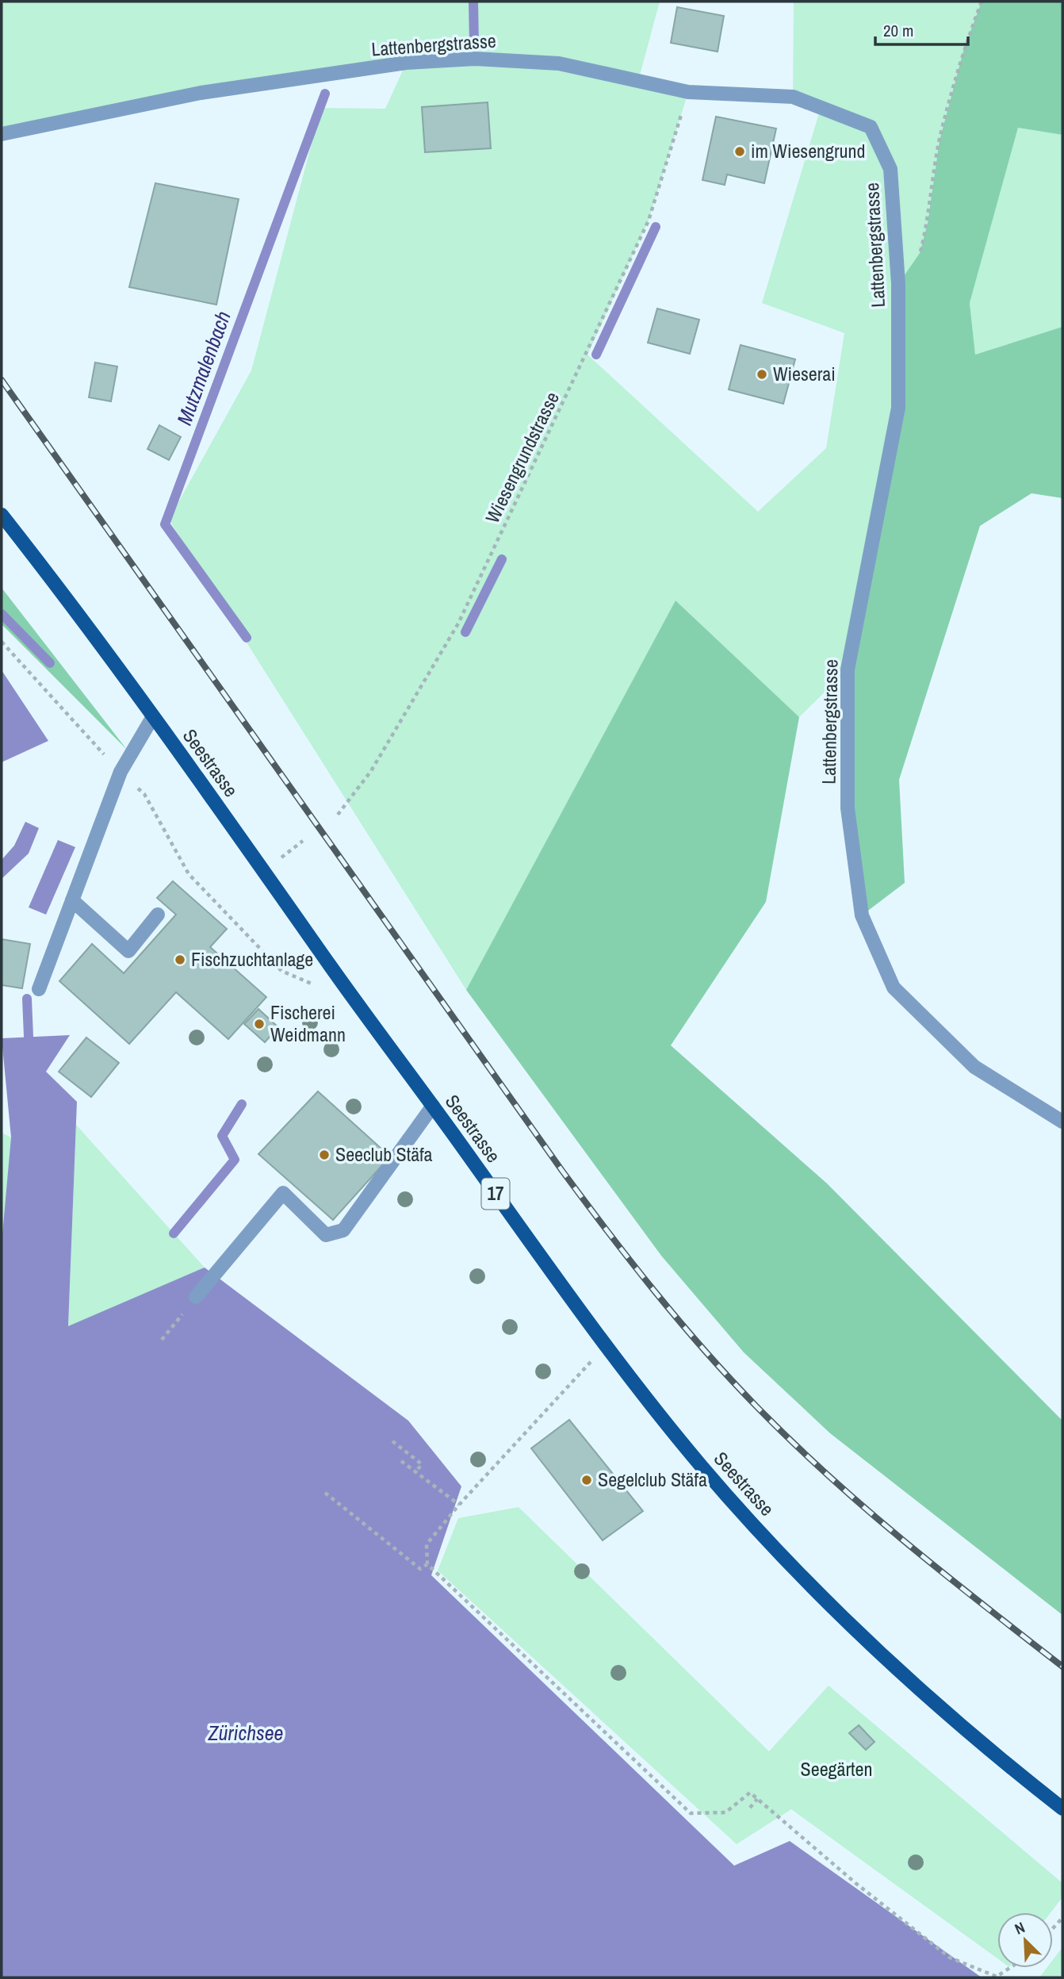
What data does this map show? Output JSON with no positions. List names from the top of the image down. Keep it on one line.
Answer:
{"streets":{"main road":["Seestrasse","17"],"street":["Lattenbergstrasse"],"path":["Wiesengrundstrasse"]},"crossings":[["Lattenbergstrasse","Wiesengrundstrasse"]],"water":["Mutzmalenbach","Zürichsee"],"parks":["Seegärten"],"places":["im Wiesengrund","Wieserai","Fischzuchtanlage","Fischerei Weidmann","Seeclub Stäfa","Segelclub Stäfa"],"scale_bar":"20 m","north":"top left"}
